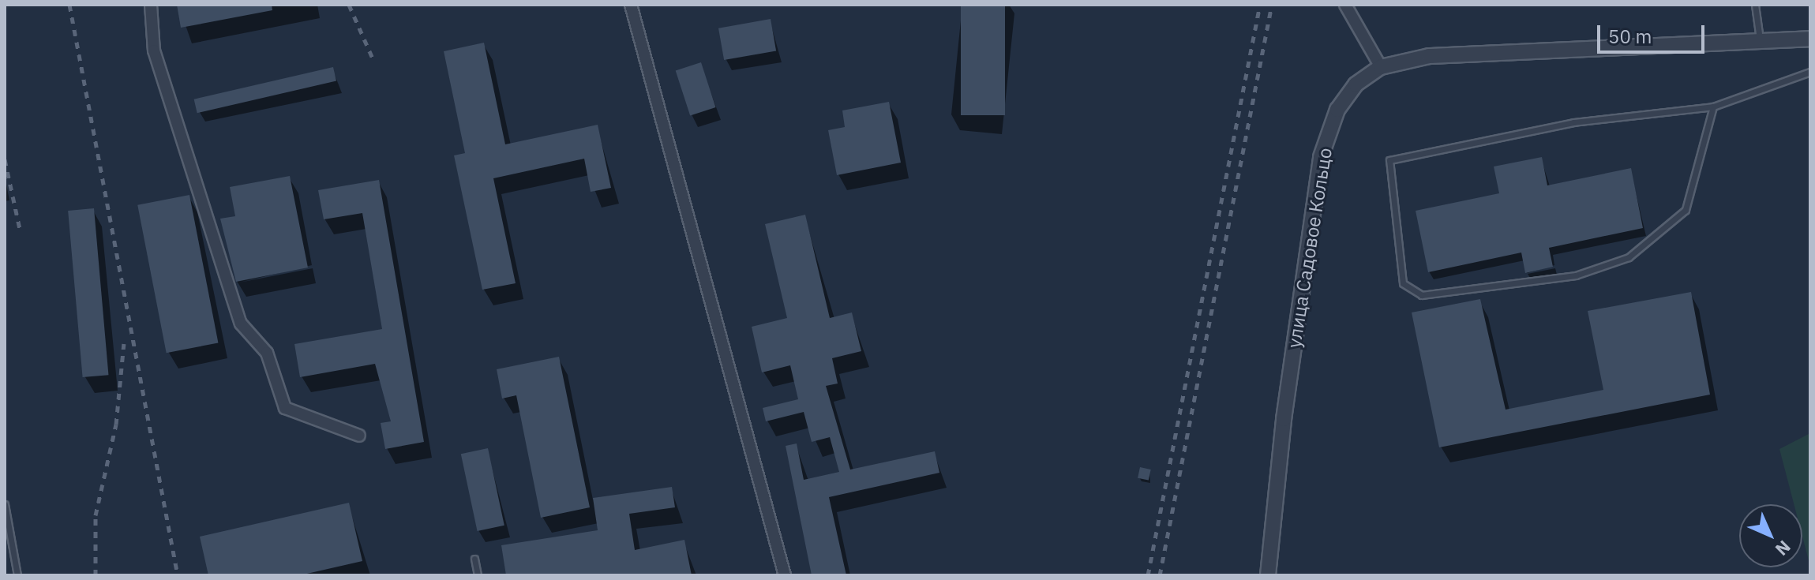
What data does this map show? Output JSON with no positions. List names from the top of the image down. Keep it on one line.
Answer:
{"streets":{"street":["улица Садовое Кольцо"]},"scale_bar":"50 m","north":"bottom right"}
